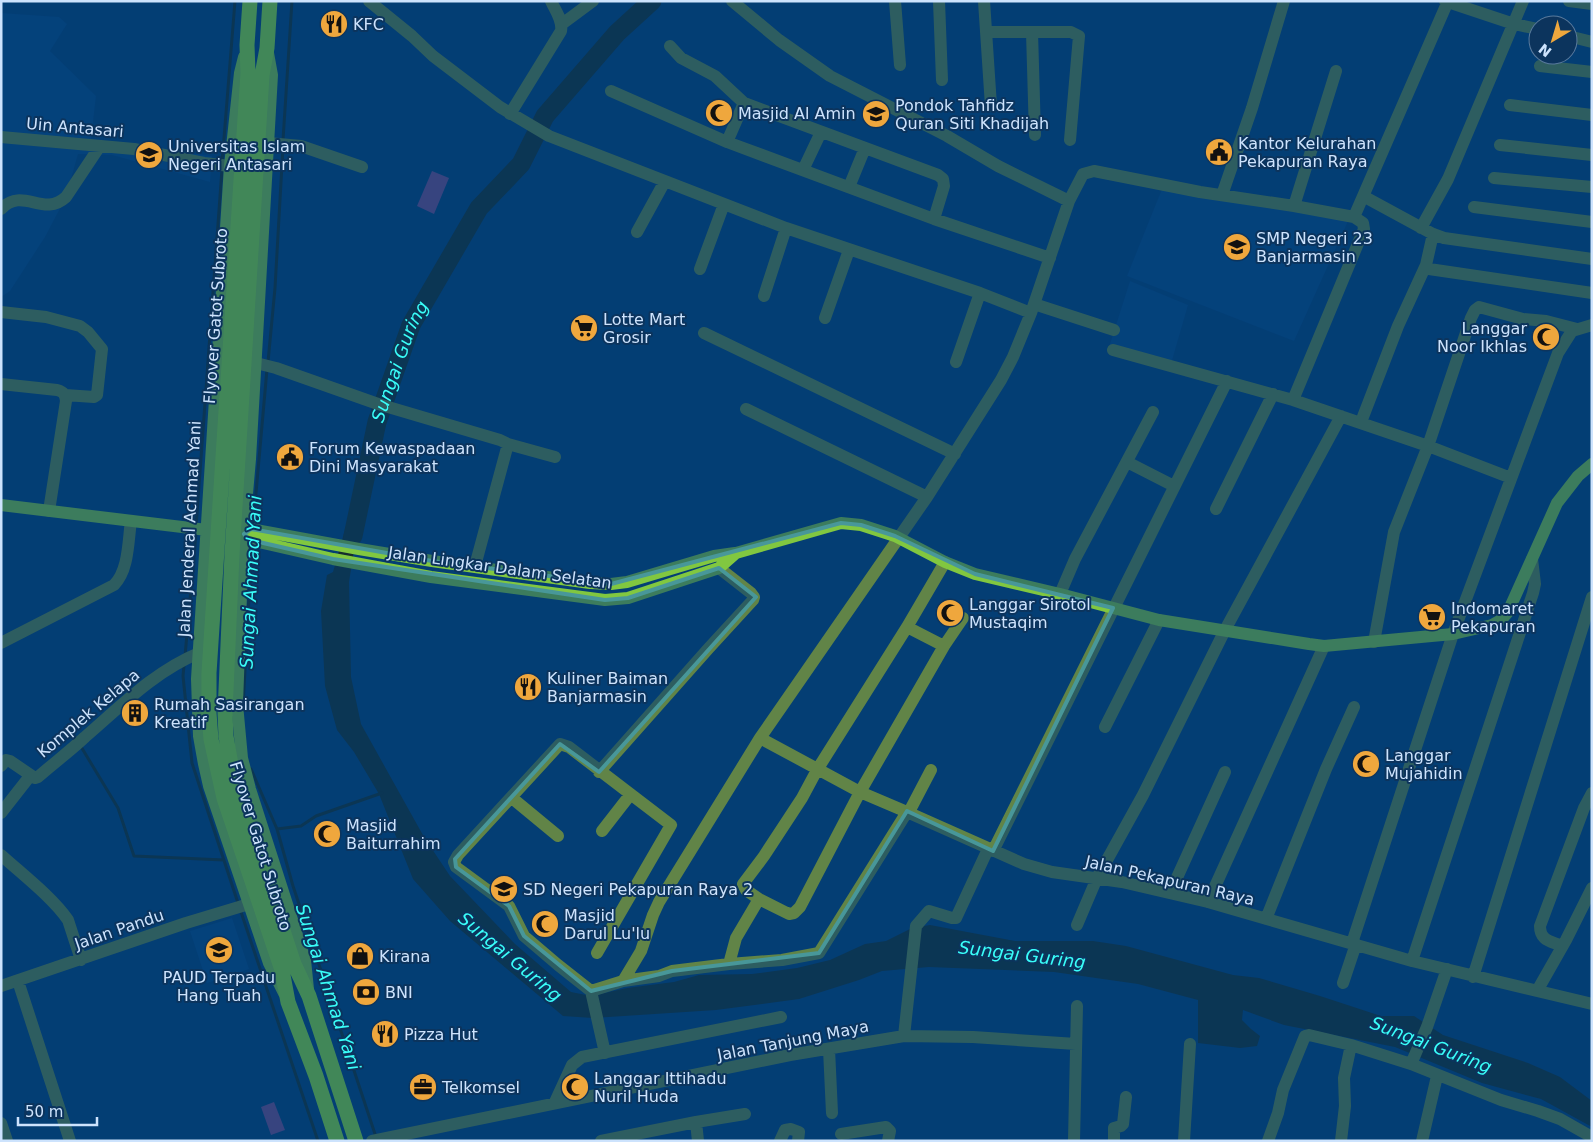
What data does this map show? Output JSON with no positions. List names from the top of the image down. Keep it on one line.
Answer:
{"streets":{"highway":["Flyover Gatot Subroto","Jalan Jenderal Achmad Yani"],"main road":["Jalan Lingkar Dalam Selatan"],"street":["Uin Antasari","Komplek Kelapa","Jalan Pekapuran Raya","Jalan Pandu","Jalan Tanjung Maya"]},"crossings":[["Uin Antasari","Jalan Jenderal Achmad Yani"],["Flyover Gatot Subroto","Jalan Jenderal Achmad Yani"],["Jalan Jenderal Achmad Yani","Komplek Kelapa"],["Jalan Jenderal Achmad Yani","Jalan Pandu"]],"water":["Sungai Guring","Sungai Ahmad Yani"],"places":{"restaurant":["KFC","Kuliner Baiman Banjarmasin","Pizza Hut"],"mosque":["Masjid Al Amin","Langgar Noor Ikhlas","Langgar Sirotol Mustaqim","Langgar Mujahidin","Masjid Baiturrahim","Masjid Darul Lu'lu","Langgar Ittihadu Nuril Huda"],"school or university":["Pondok Tahfidz Quran Siti Khadijah","Universitas Islam Negeri Antasari","SMP Negeri 23 Banjarmasin","SD Negeri Pekapuran Raya 2","PAUD Terpadu Hang Tuah"],"public building":["Kantor Kelurahan Pekapuran Raya","Forum Kewaspadaan Dini Masyarakat"],"supermarket":["Lotte Mart Grosir","Indomaret Pekapuran"],"building":["Rumah Sasirangan Kreatif"],"shop":["Kirana"],"bank":["BNI"],"office":["Telkomsel"]},"scale_bar":"50 m","north":"bottom left"}
